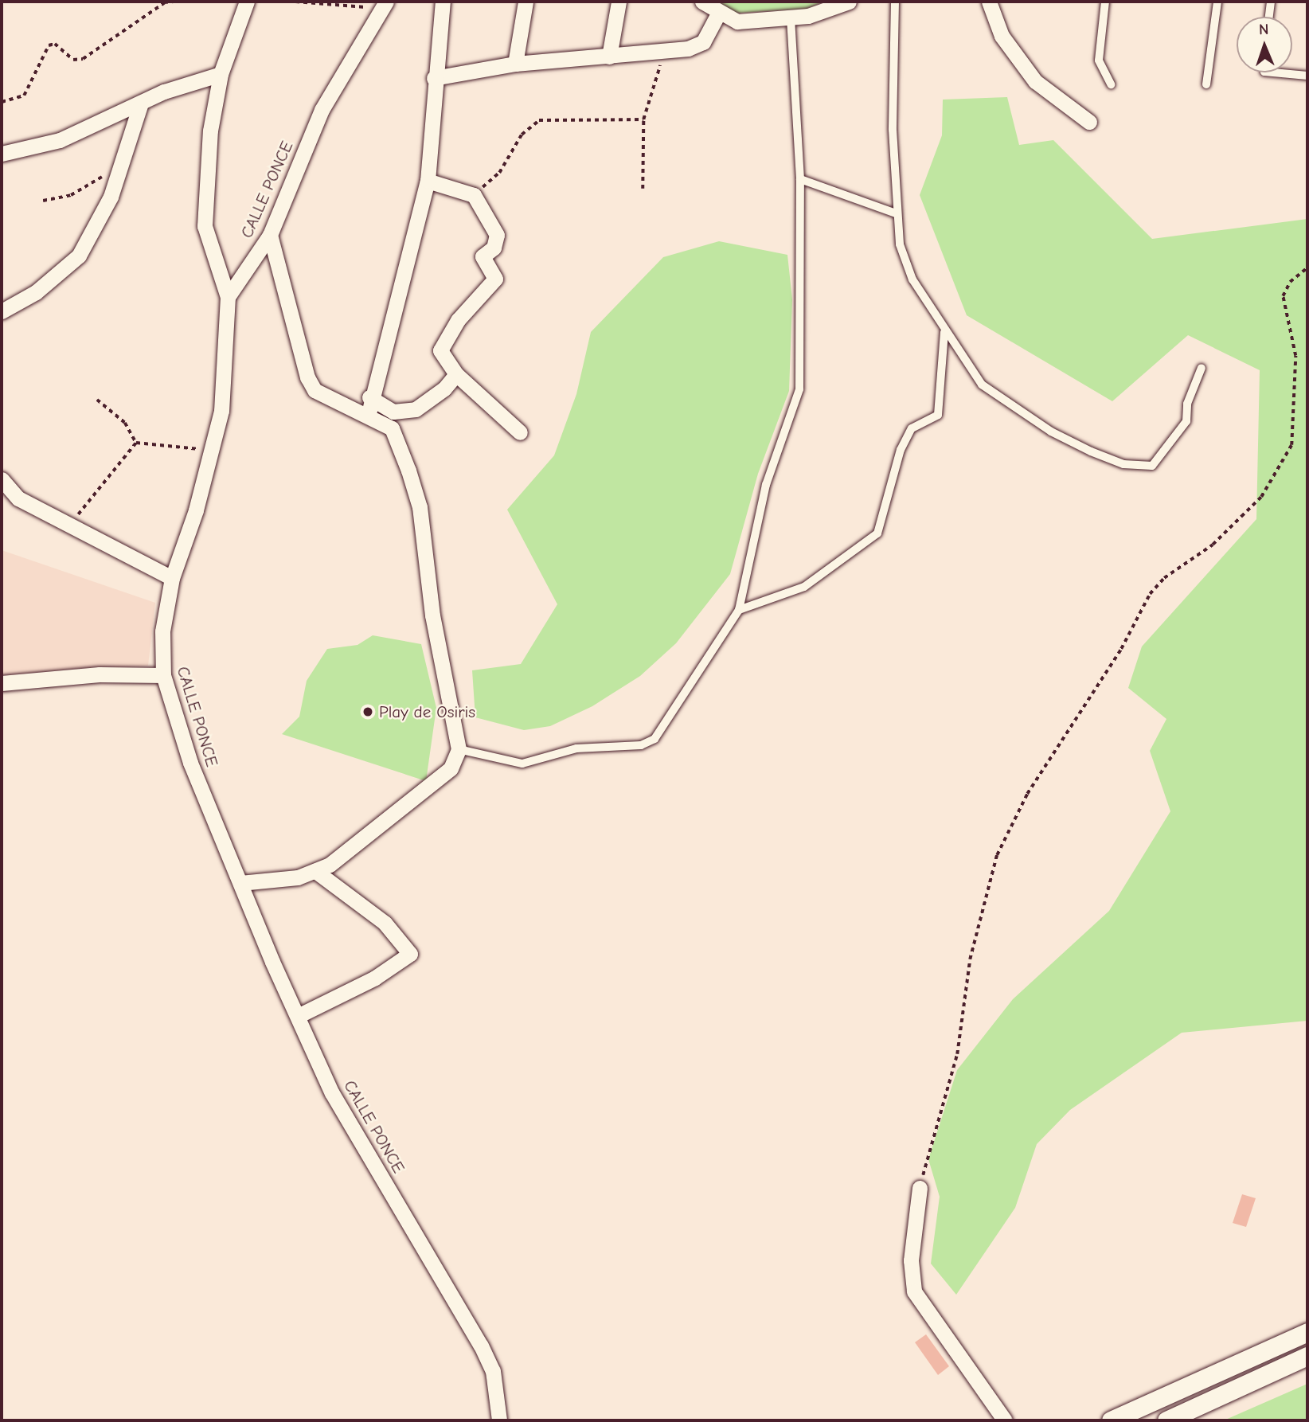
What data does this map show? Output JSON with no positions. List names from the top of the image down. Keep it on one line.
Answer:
{"streets":{"street":["CALLE PONCE"]},"places":["Play de Osiris"],"north":"top"}
